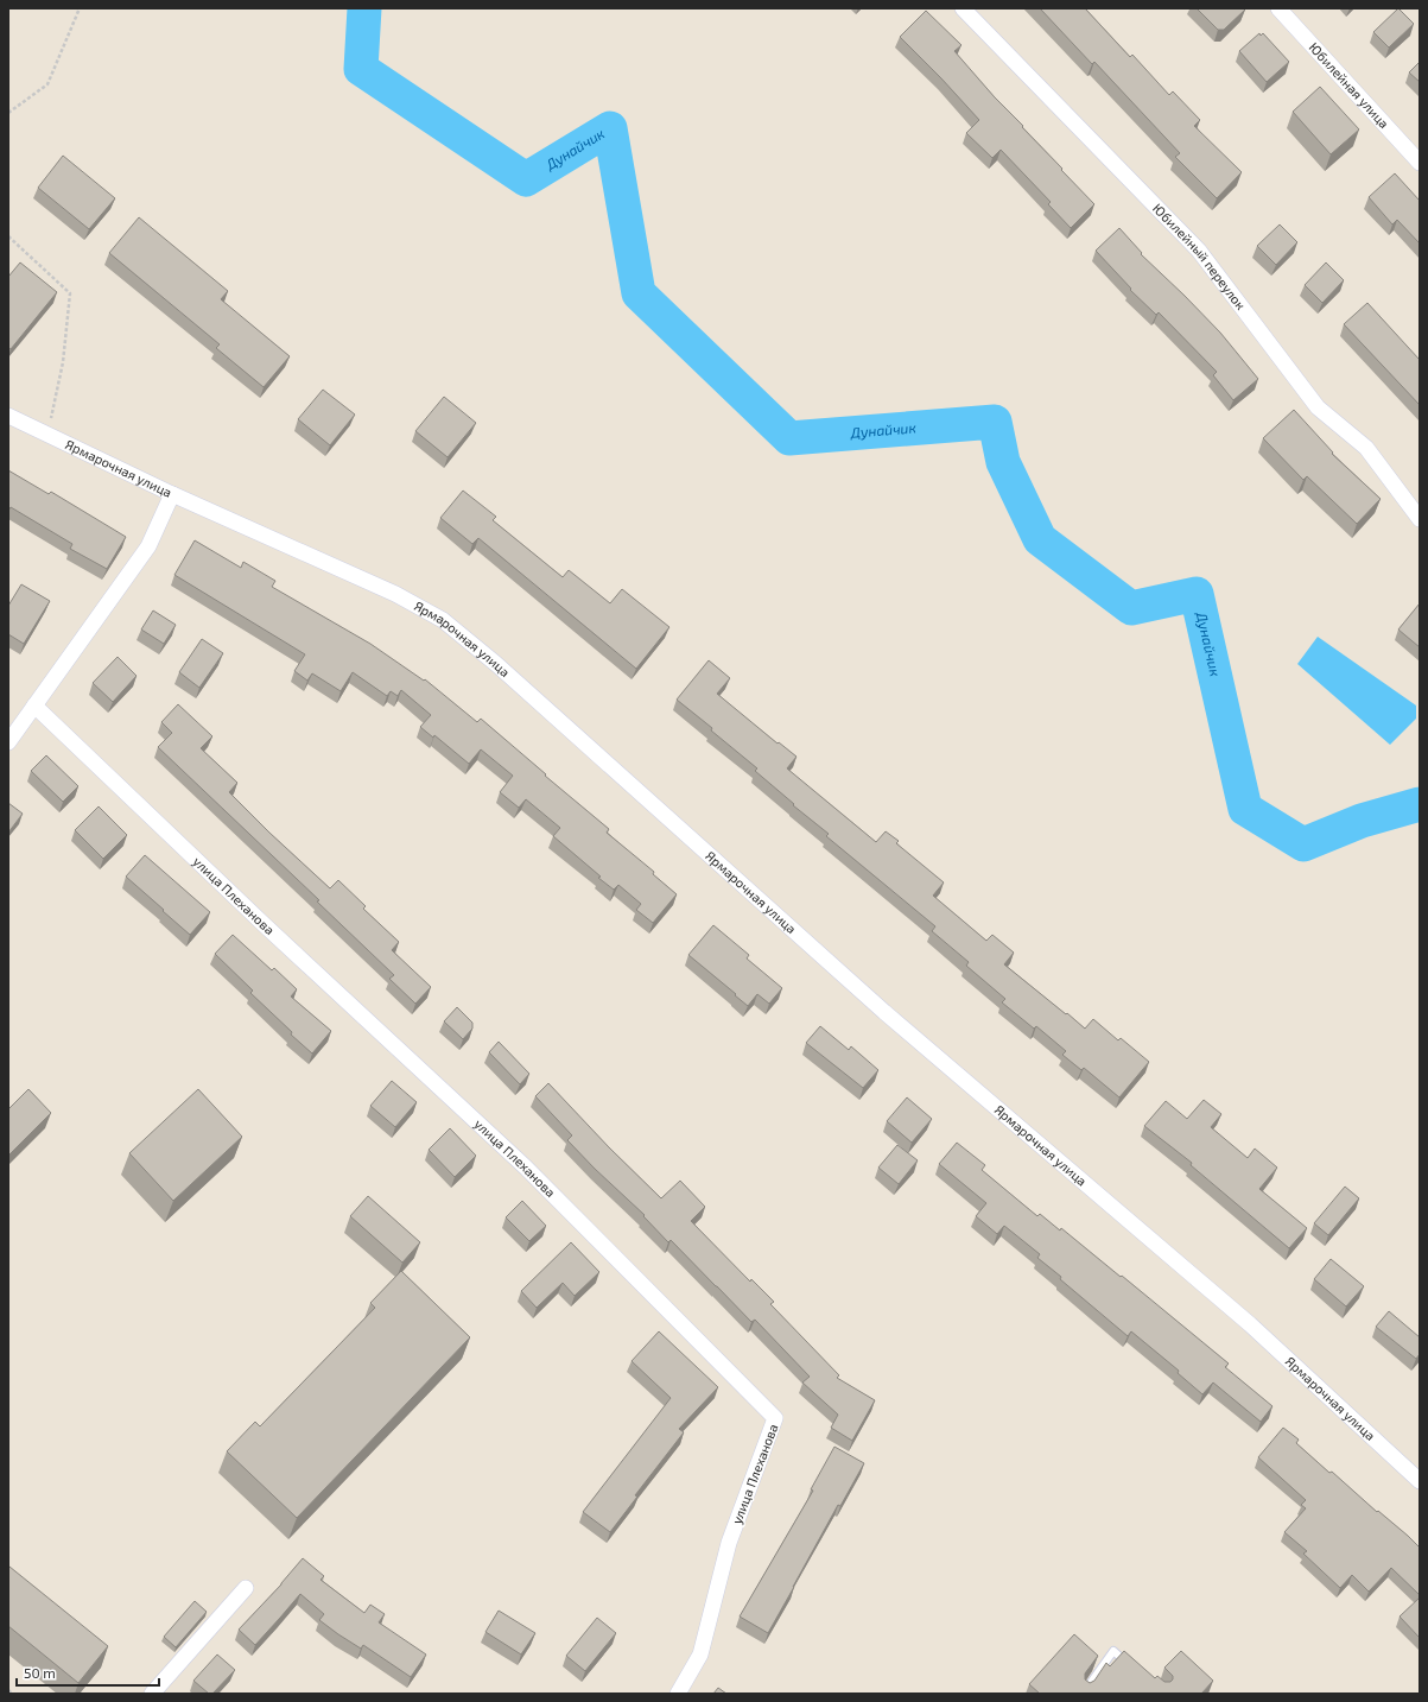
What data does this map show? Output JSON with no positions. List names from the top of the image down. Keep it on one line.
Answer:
{"streets":{"street":["Юбилейная улица","Юбилейный переулок","Ярмарочная улица","улица Плеханова"]},"water":["Дунайчик"],"scale_bar":"50 m"}
